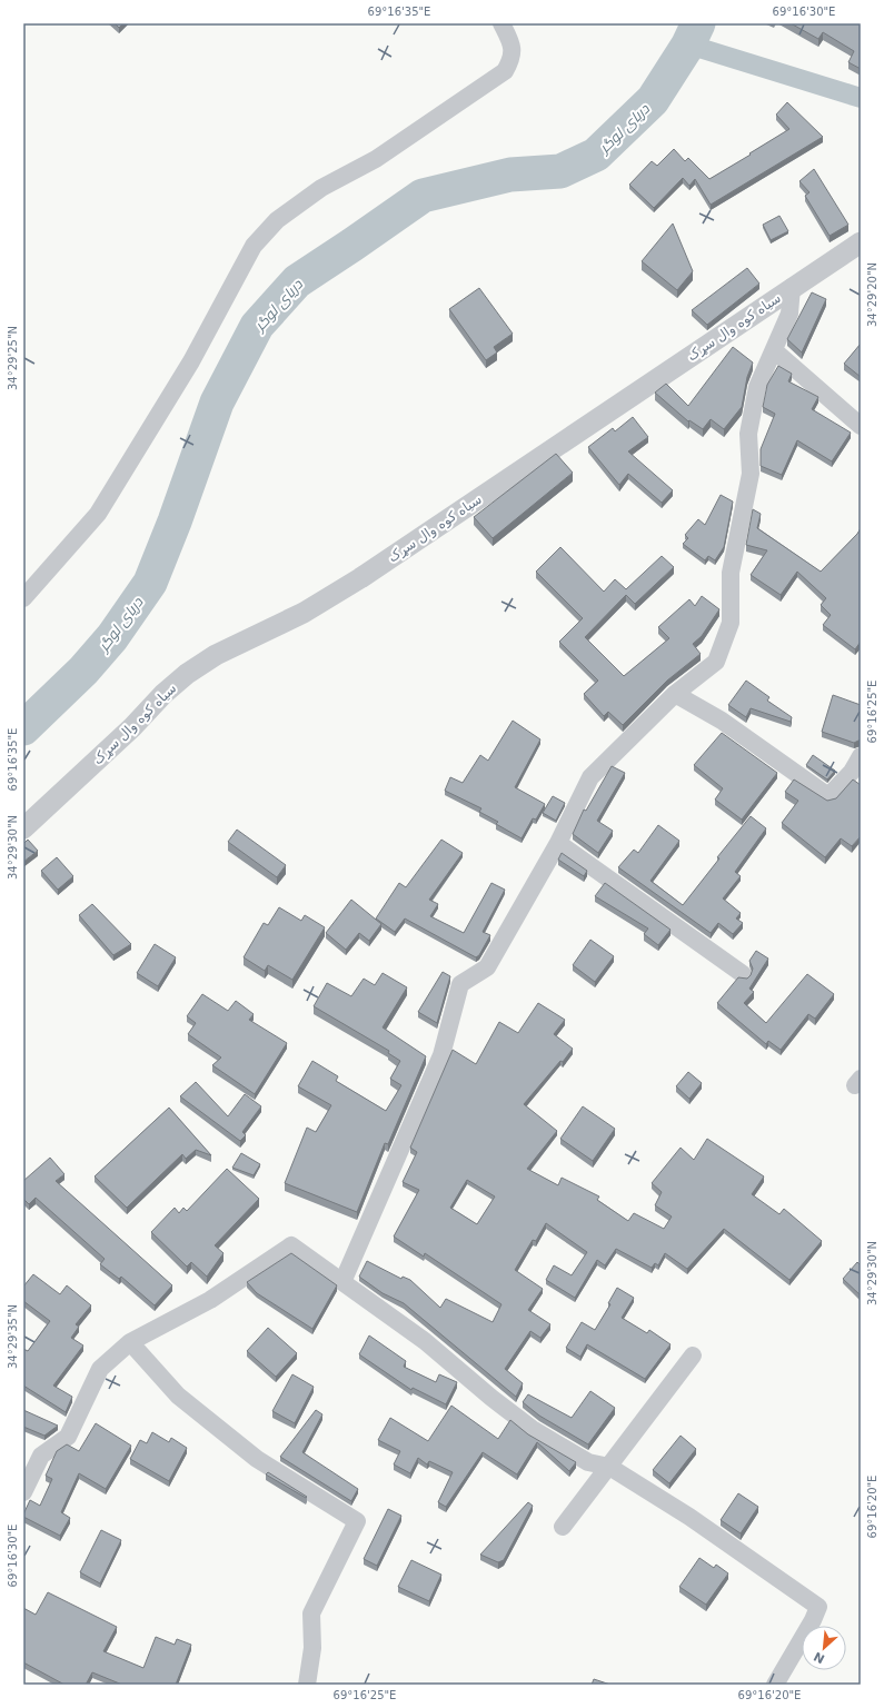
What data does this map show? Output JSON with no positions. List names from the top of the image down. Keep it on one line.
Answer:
{"streets":{"street":["سیاه کوه وال سړک"]},"water":["دریای لوگر"],"north":"bottom left","coordinates":["69°16'35\"E","69°16'30\"E","34°29'20\"N","34°29'25\"N","69°16'25\"E","34°29'30\"N","34°29'35\"N","69°16'20\"E"]}
